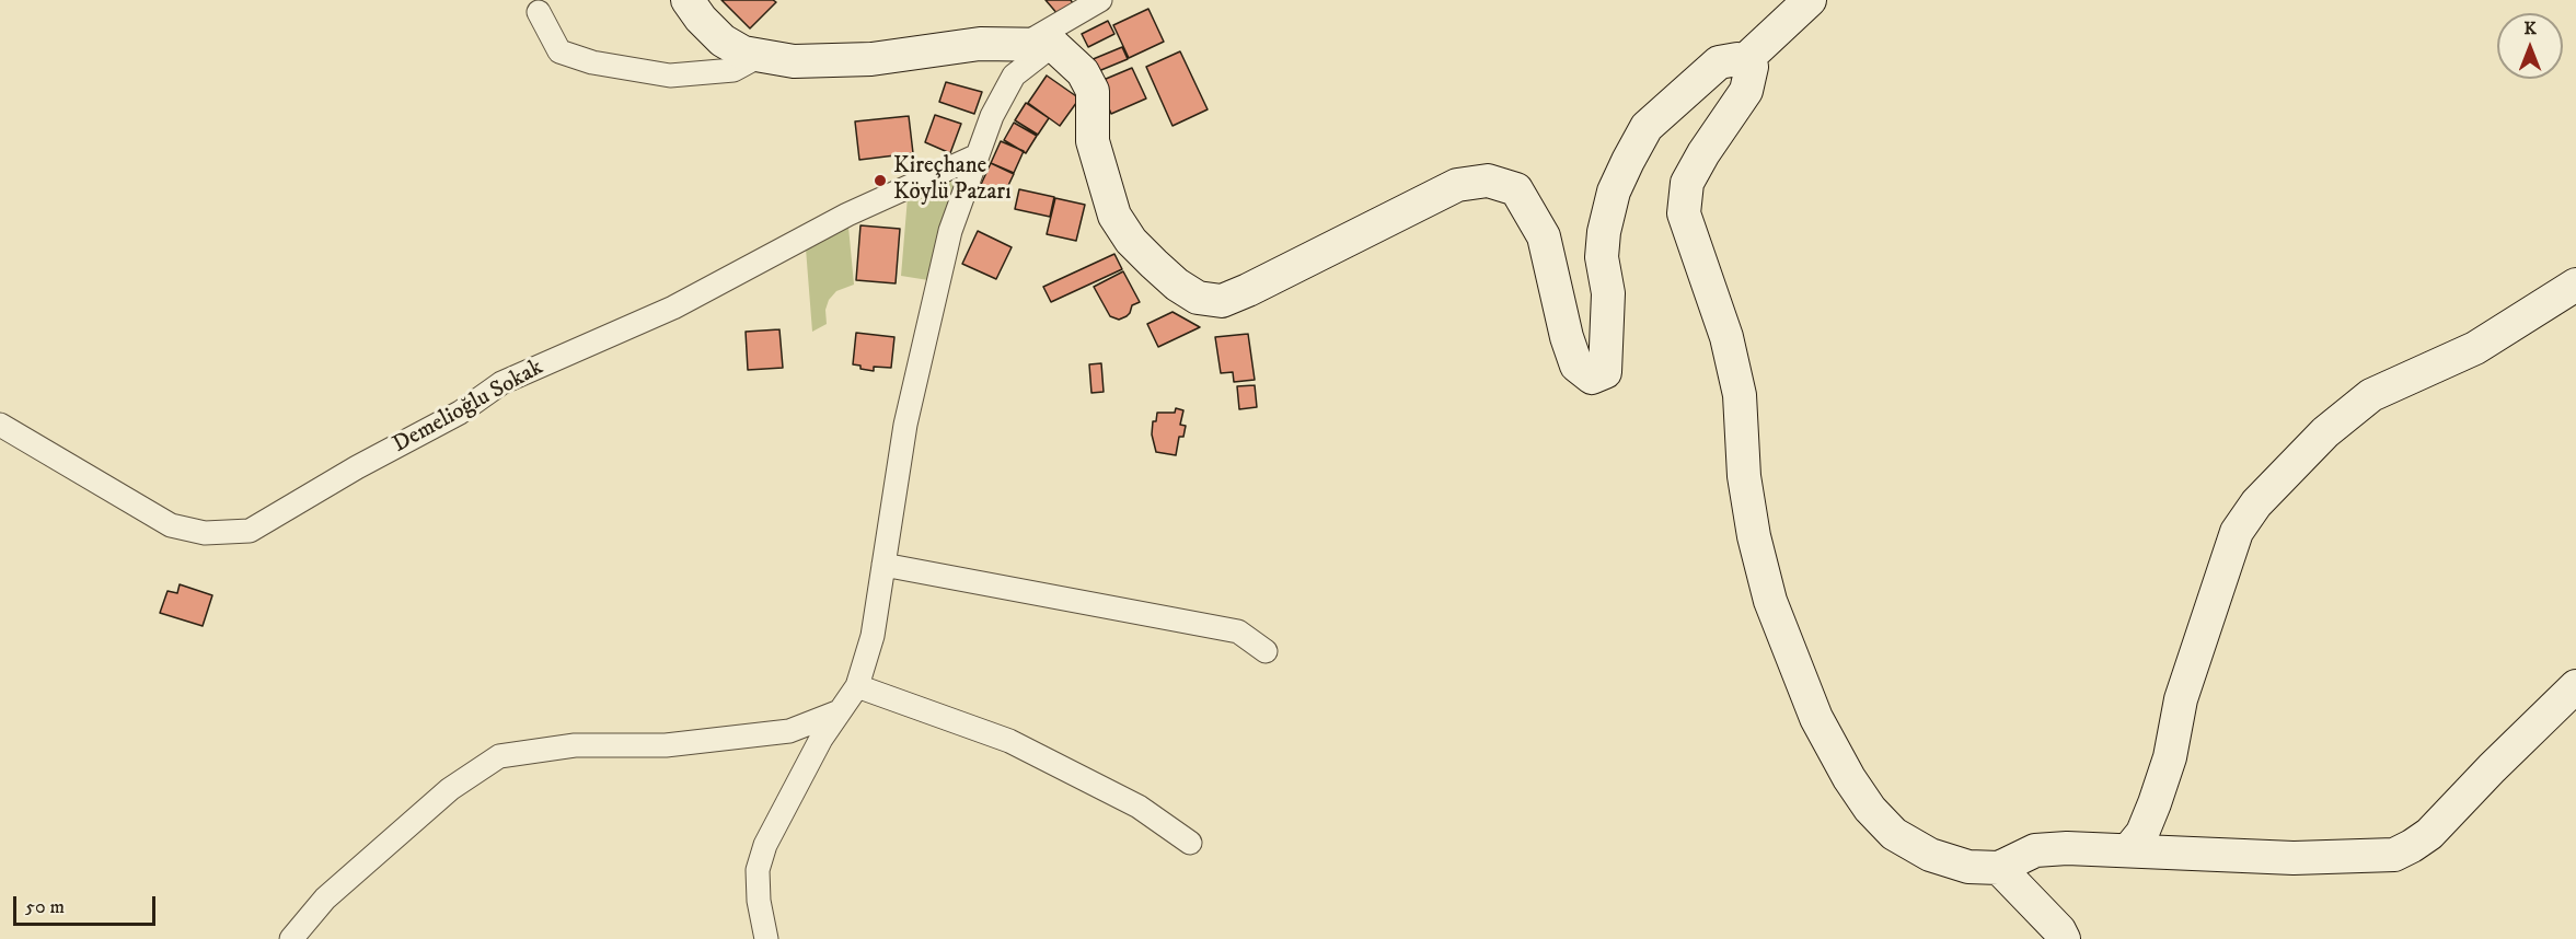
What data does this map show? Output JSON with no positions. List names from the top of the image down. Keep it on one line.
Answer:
{"streets":{"street":["Demelioğlu Sokak"]},"places":["Kireçhane Köylü Pazarı"],"scale_bar":"50 m","north":"top"}
